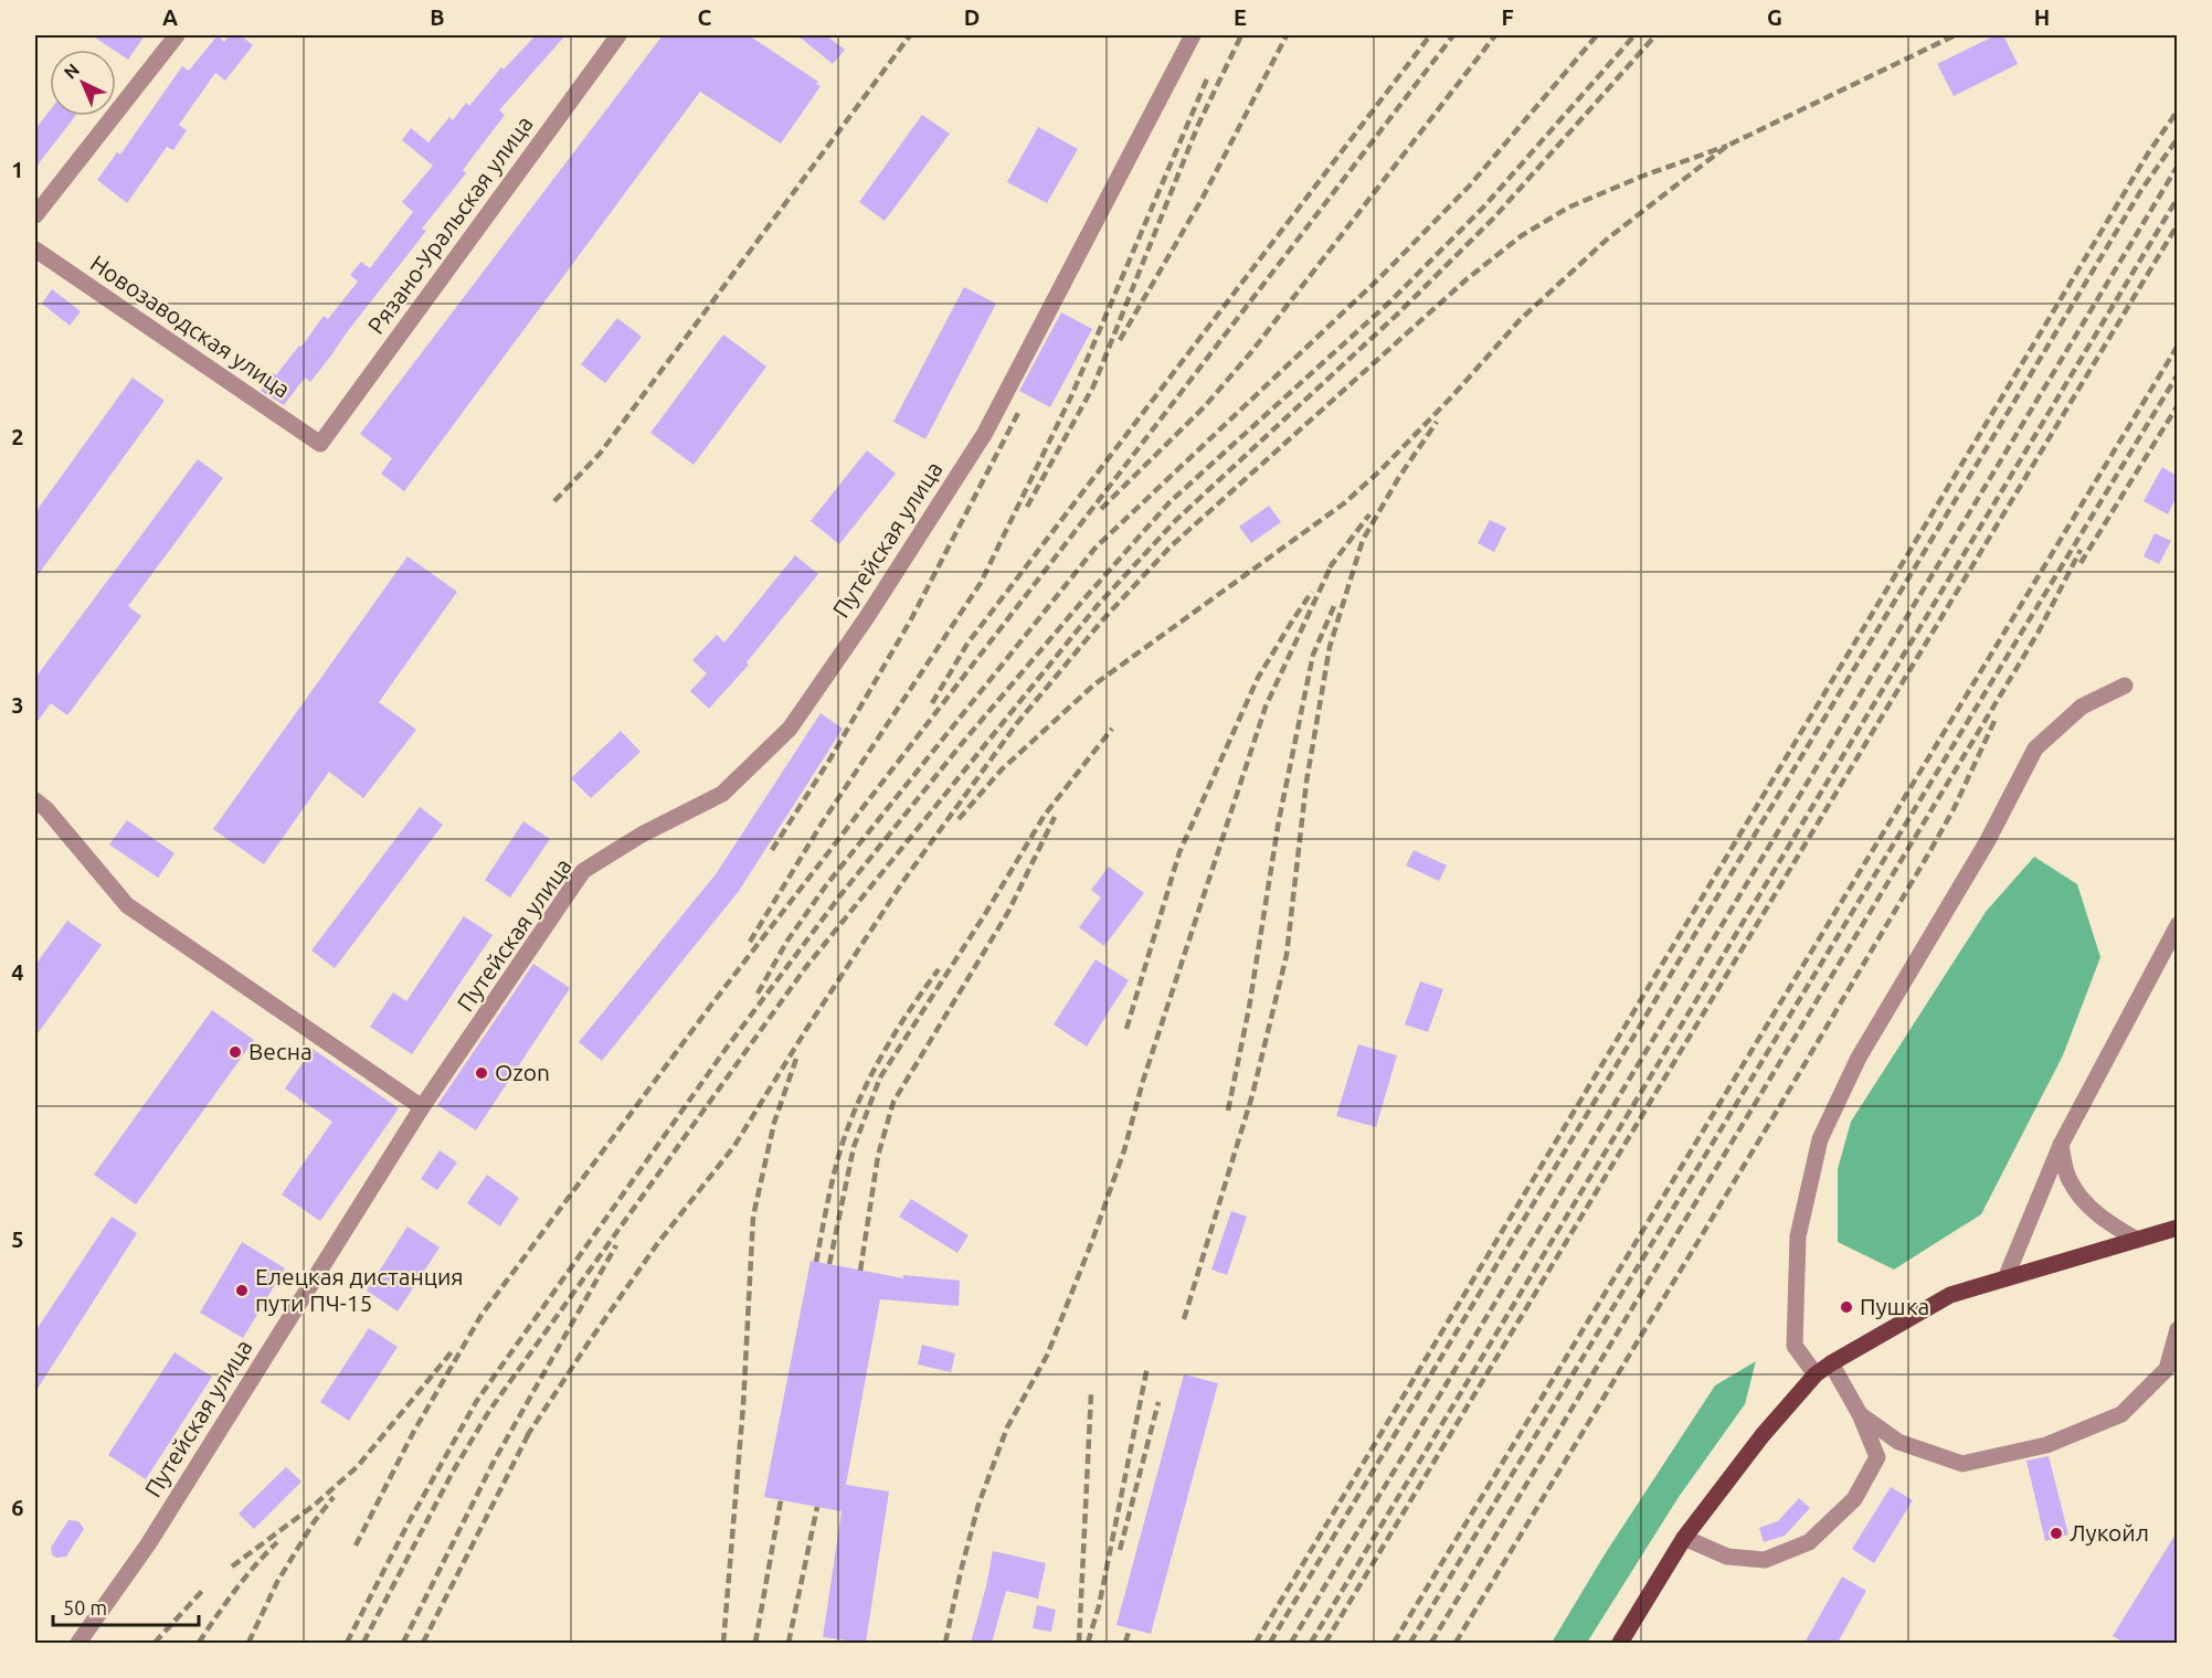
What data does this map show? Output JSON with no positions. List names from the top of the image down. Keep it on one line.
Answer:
{"streets":{"street":["Рязано-Уральская улица","Новозаводская улица","Путейская улица"]},"crossings":[["Рязано-Уральская улица","Новозаводская улица"]],"places":["Весна","Ozon","Елецкая дистанция пути ПЧ-15","Пушка","Лукойл"],"scale_bar":"50 m","north":"top left","grid":{"columns":["A","B","C","D","E","F","G","H"],"rows":["1","2","3","4","5","6"]}}
